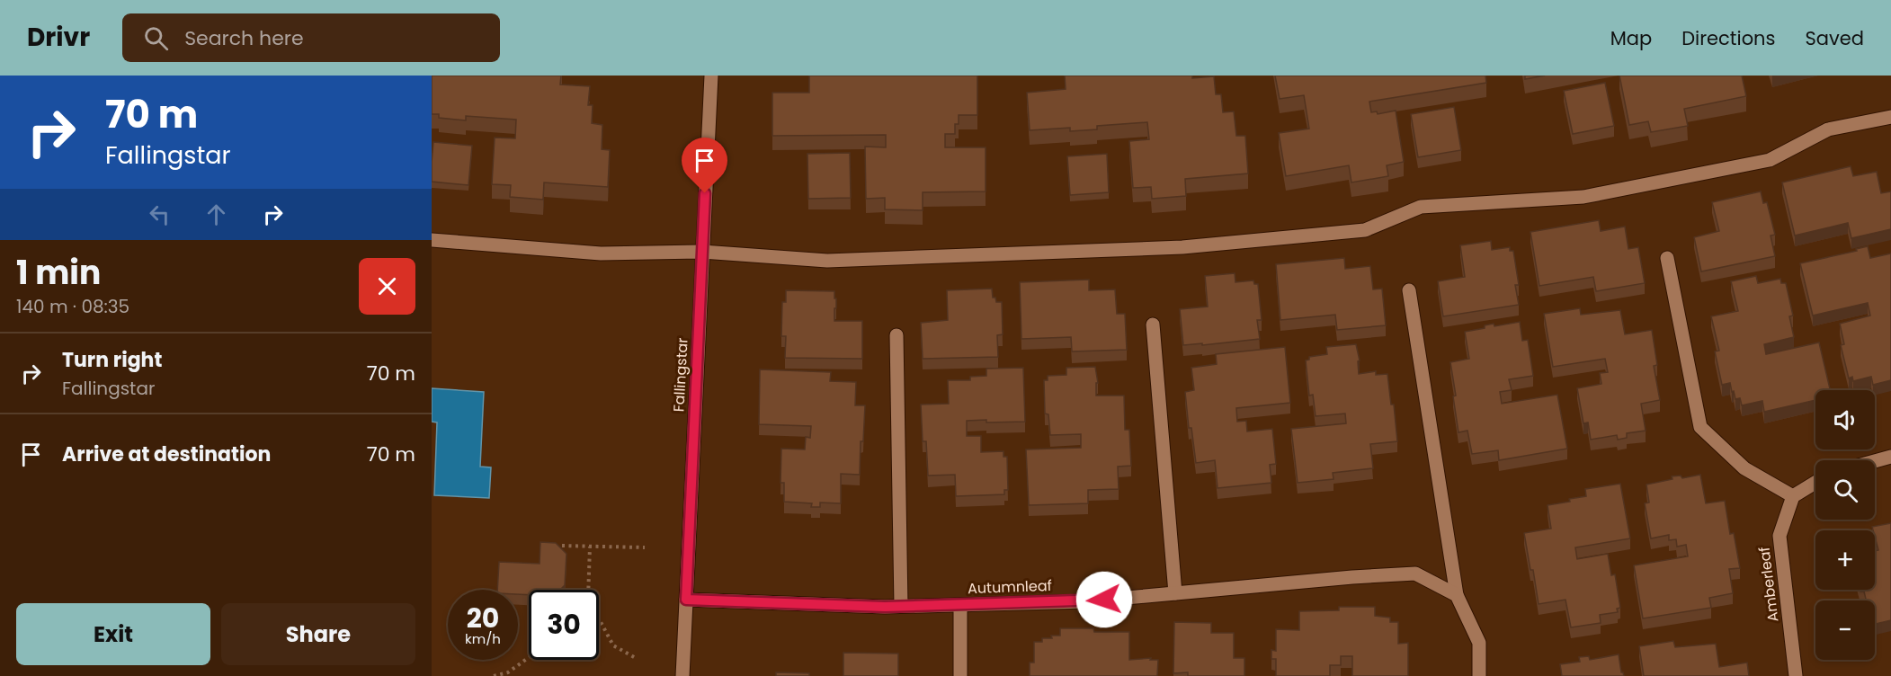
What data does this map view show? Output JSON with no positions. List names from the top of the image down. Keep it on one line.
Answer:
{"streets":{"street":["Fallingstar","Amberleaf","Autumnleaf"]},"crossings":[["Fallingstar","Autumnleaf"]],"page":{"header":"Drivr","search":"Search here","nav":["Map","Directions","Saved"],"turn":["70 m","Fallingstar"],"heading":["1 min","140 m · 08:35"],"list":[{"name":"Turn right","note":"Fallingstar","value":"70 m"},{"name":"Arrive at destination","value":"70 m"}],"map_buttons":["+","−"],"speed":"20 km/h","limit":"30","buttons":["Exit","Share"]}}
